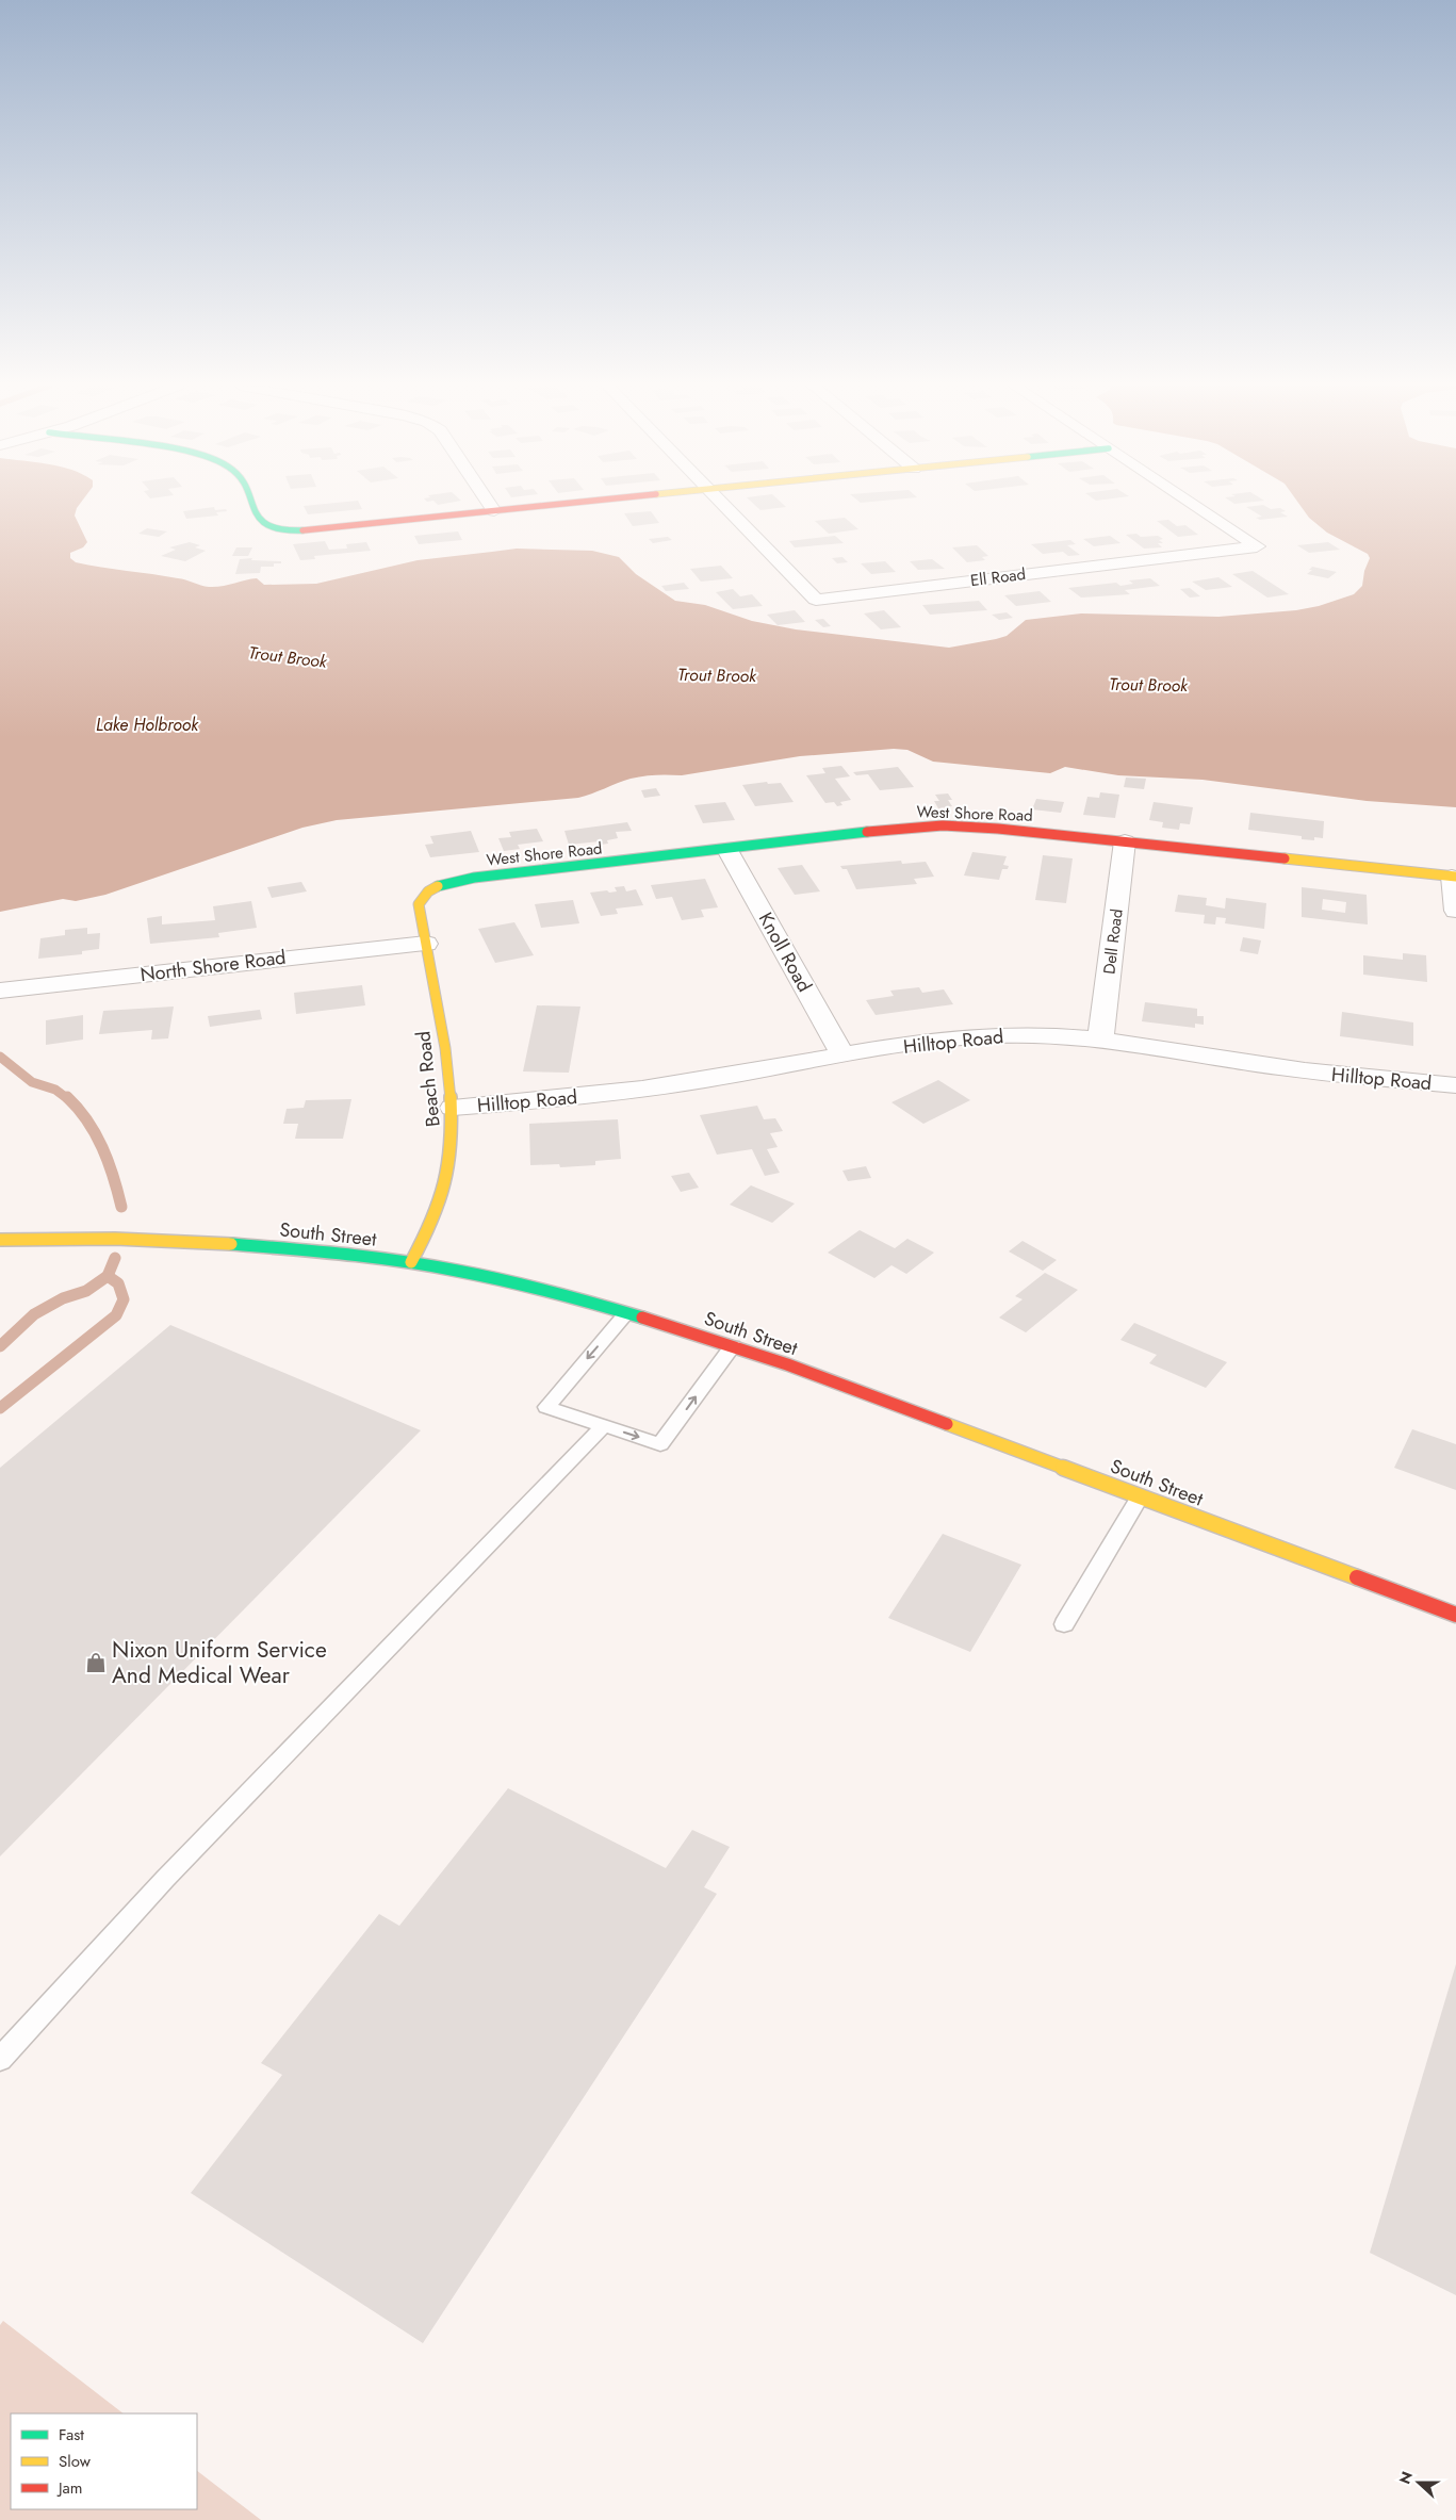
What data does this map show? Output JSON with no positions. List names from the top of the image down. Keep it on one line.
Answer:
{"streets":{"street":["Ell Road","West Shore Road","Dell Road","Knoll Road","North Shore Road","Hilltop Road","Beach Road","South Street"]},"crossings":[["West Shore Road","Dell Road"],["West Shore Road","Knoll Road"],["West Shore Road","Beach Road"],["Dell Road","Hilltop Road"],["Knoll Road","Hilltop Road"],["North Shore Road","Beach Road"],["Hilltop Road","Beach Road"],["Beach Road","South Street"]],"water":["Trout Brook","Lake Holbrook"],"places":{"shop":["Nixon Uniform Service And Medical Wear"]},"legend":["Fast","Slow","Jam"],"north":"left"}
